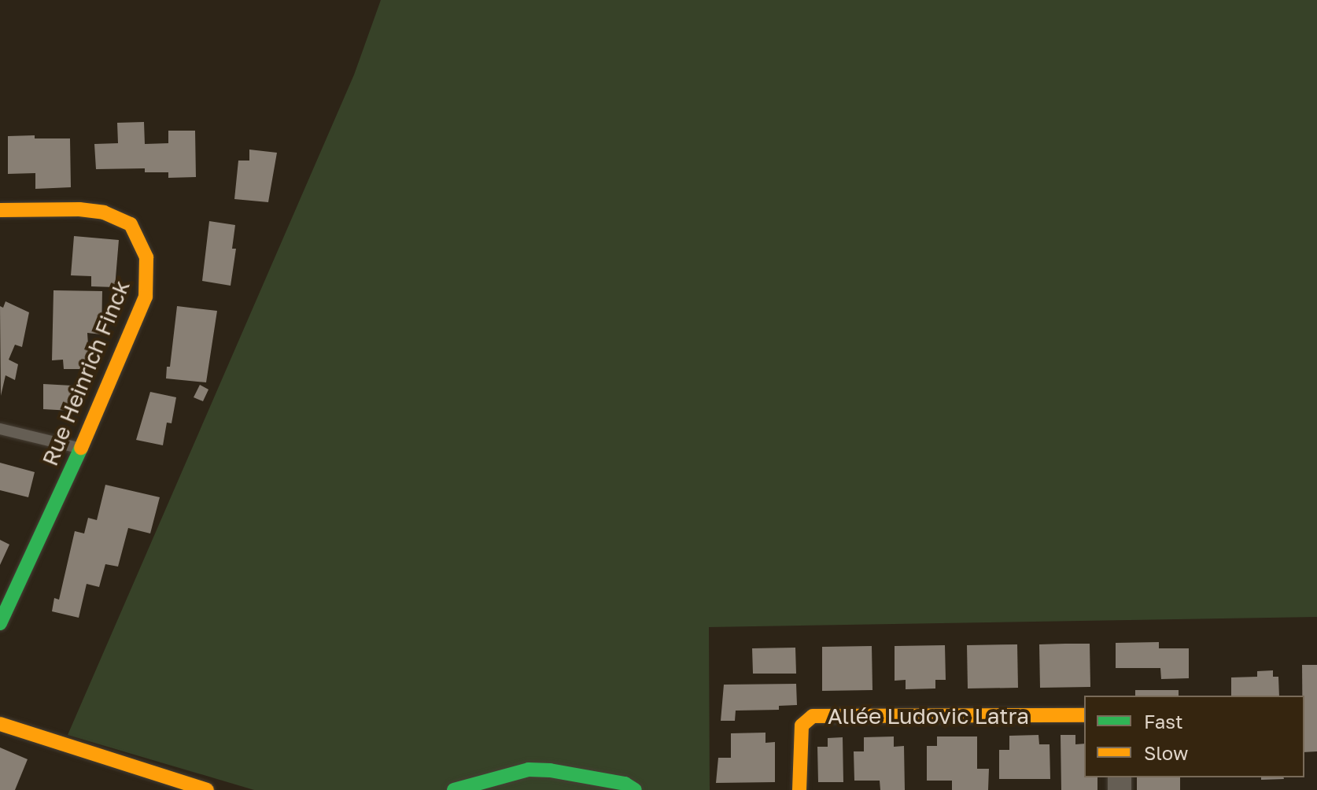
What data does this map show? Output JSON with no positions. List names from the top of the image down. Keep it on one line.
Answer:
{"streets":{"street":["Rue Heinrich Finck","Allée Ludovic Latra"]},"legend":["Fast","Slow"]}
